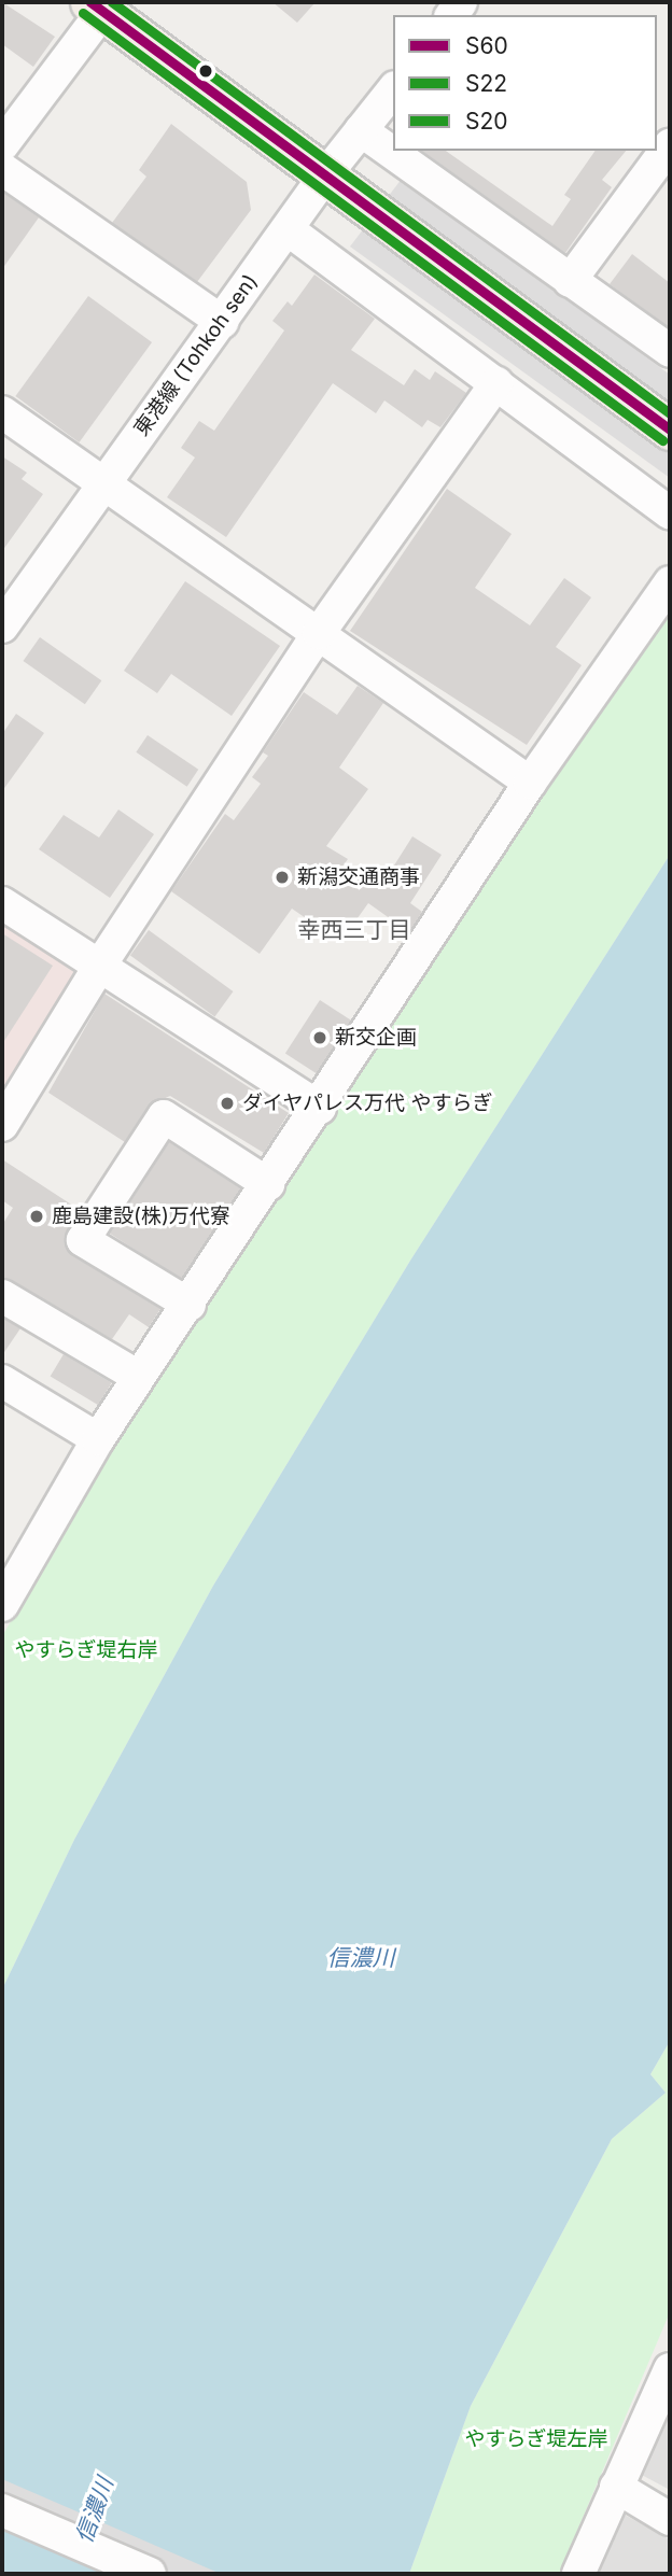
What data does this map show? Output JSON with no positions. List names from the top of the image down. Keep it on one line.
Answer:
{"streets":{"street":["東港線 (Tohkoh sen)"]},"districts":["幸西三丁目"],"water":["信濃川"],"parks":["やすらぎ堤右岸","やすらぎ堤左岸"],"places":["新潟交通商事","新交企画","ダイヤパレス万代 やすらぎ","鹿島建設(株)万代寮"],"lines":["transit line S60","transit line S20","transit line S22"],"legend":["S60","S22","S20"]}
